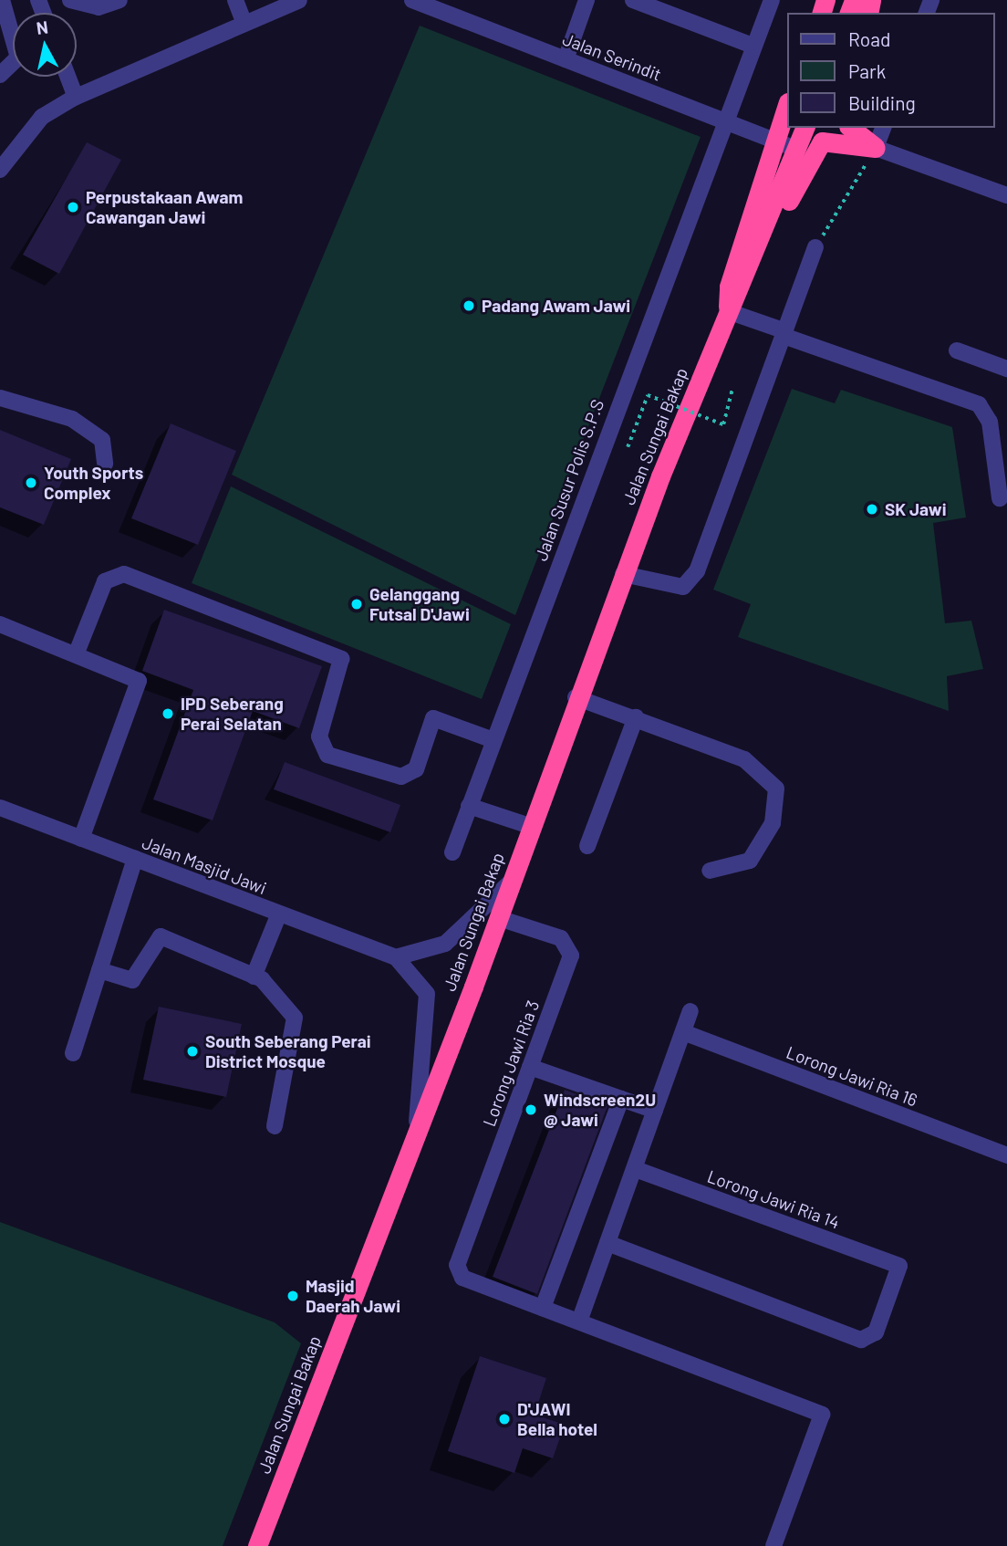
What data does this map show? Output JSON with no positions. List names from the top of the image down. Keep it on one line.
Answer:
{"streets":{"highway":["Jalan Sungai Bakap"],"street":["Jalan Serindit","Jalan Susur Polis S.P.S","Jalan Masjid Jawi","Lorong Jawi Ria 3","Lorong Jawi Ria 16","Lorong Jawi Ria 14"]},"crossings":[["Jalan Serindit","Jalan Sungai Bakap"],["Jalan Serindit","Jalan Susur Polis S.P.S"],["Jalan Sungai Bakap","Jalan Masjid Jawi"],["Jalan Sungai Bakap","Lorong Jawi Ria 3"]],"places":["Perpustakaan Awam Cawangan Jawi","Padang Awam Jawi","Youth Sports Complex","SK Jawi","Gelanggang Futsal D'Jawi","IPD Seberang Perai Selatan","South Seberang Perai District Mosque","Windscreen2U @ Jawi","Masjid Daerah Jawi","D'JAWI Bella hotel"],"legend":["Road","Park","Building"],"north":"top"}
